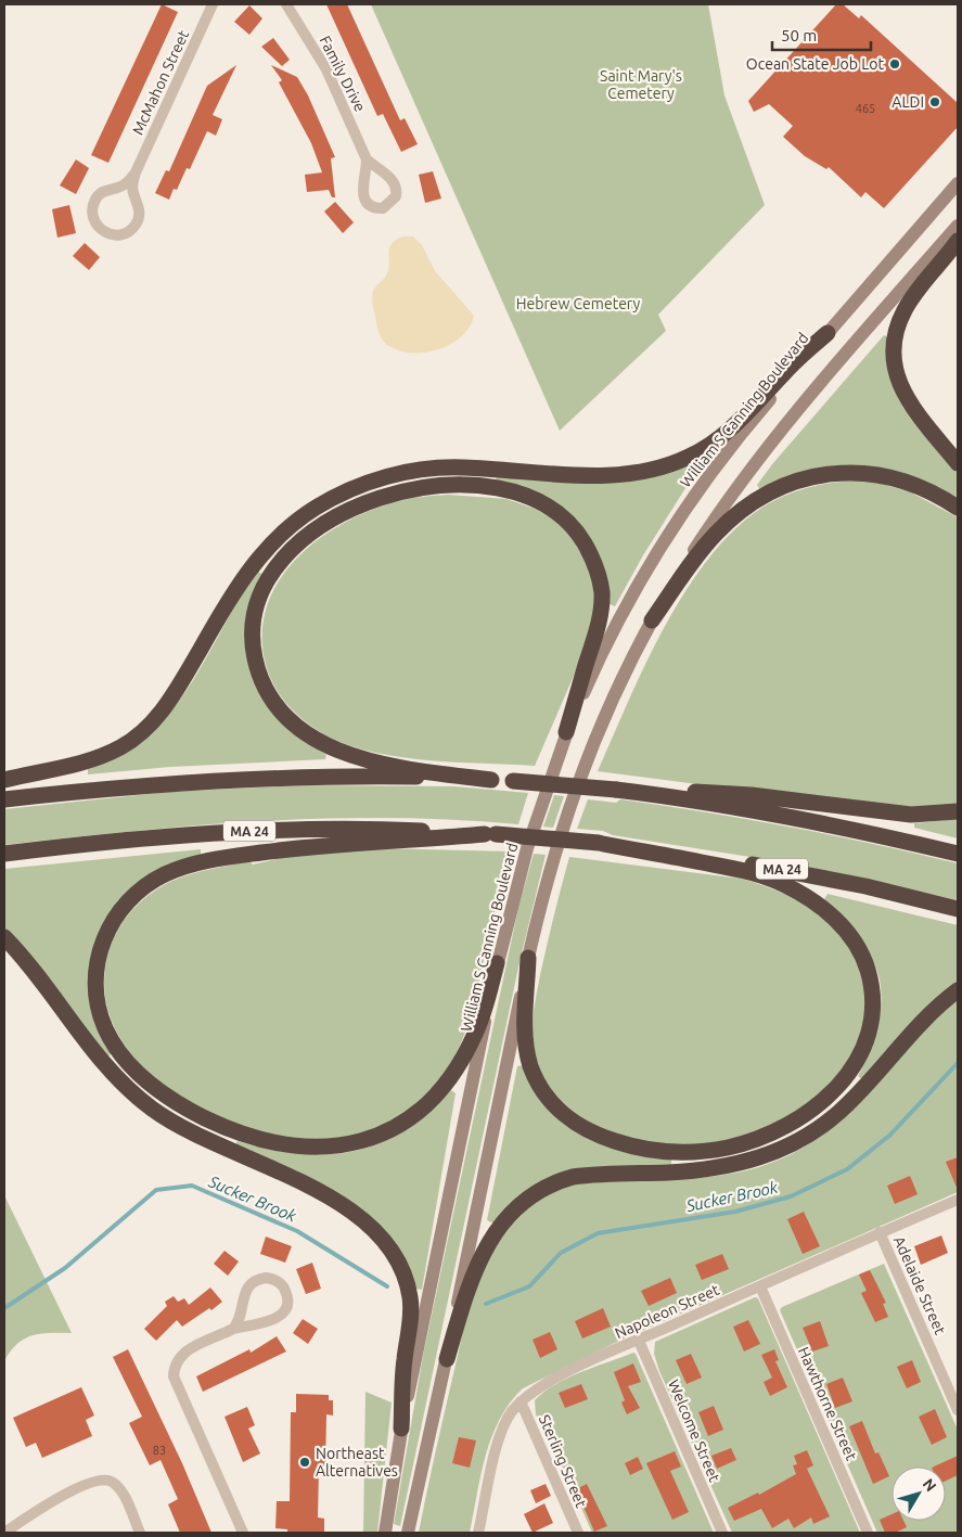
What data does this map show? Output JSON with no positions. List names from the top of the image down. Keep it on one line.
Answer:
{"streets":{"highway":["MA 24"],"main road":["William S Canning Boulevard"],"street":["Family Drive","McMahon Street","Adelaide Street","Napoleon Street","Hawthorne Street","Welcome Street","Sterling Street"]},"crossings":[["Adelaide Street","Napoleon Street"],["Napoleon Street","Hawthorne Street"],["Napoleon Street","Welcome Street"],["Napoleon Street","Sterling Street"]],"water":["Sucker Brook"],"parks":["Saint Mary's Cemetery","Hebrew Cemetery"],"places":["Ocean State Job Lot","ALDI","Northeast Alternatives"],"house_numbers":["465","83"],"scale_bar":"50 m","north":"top right"}
